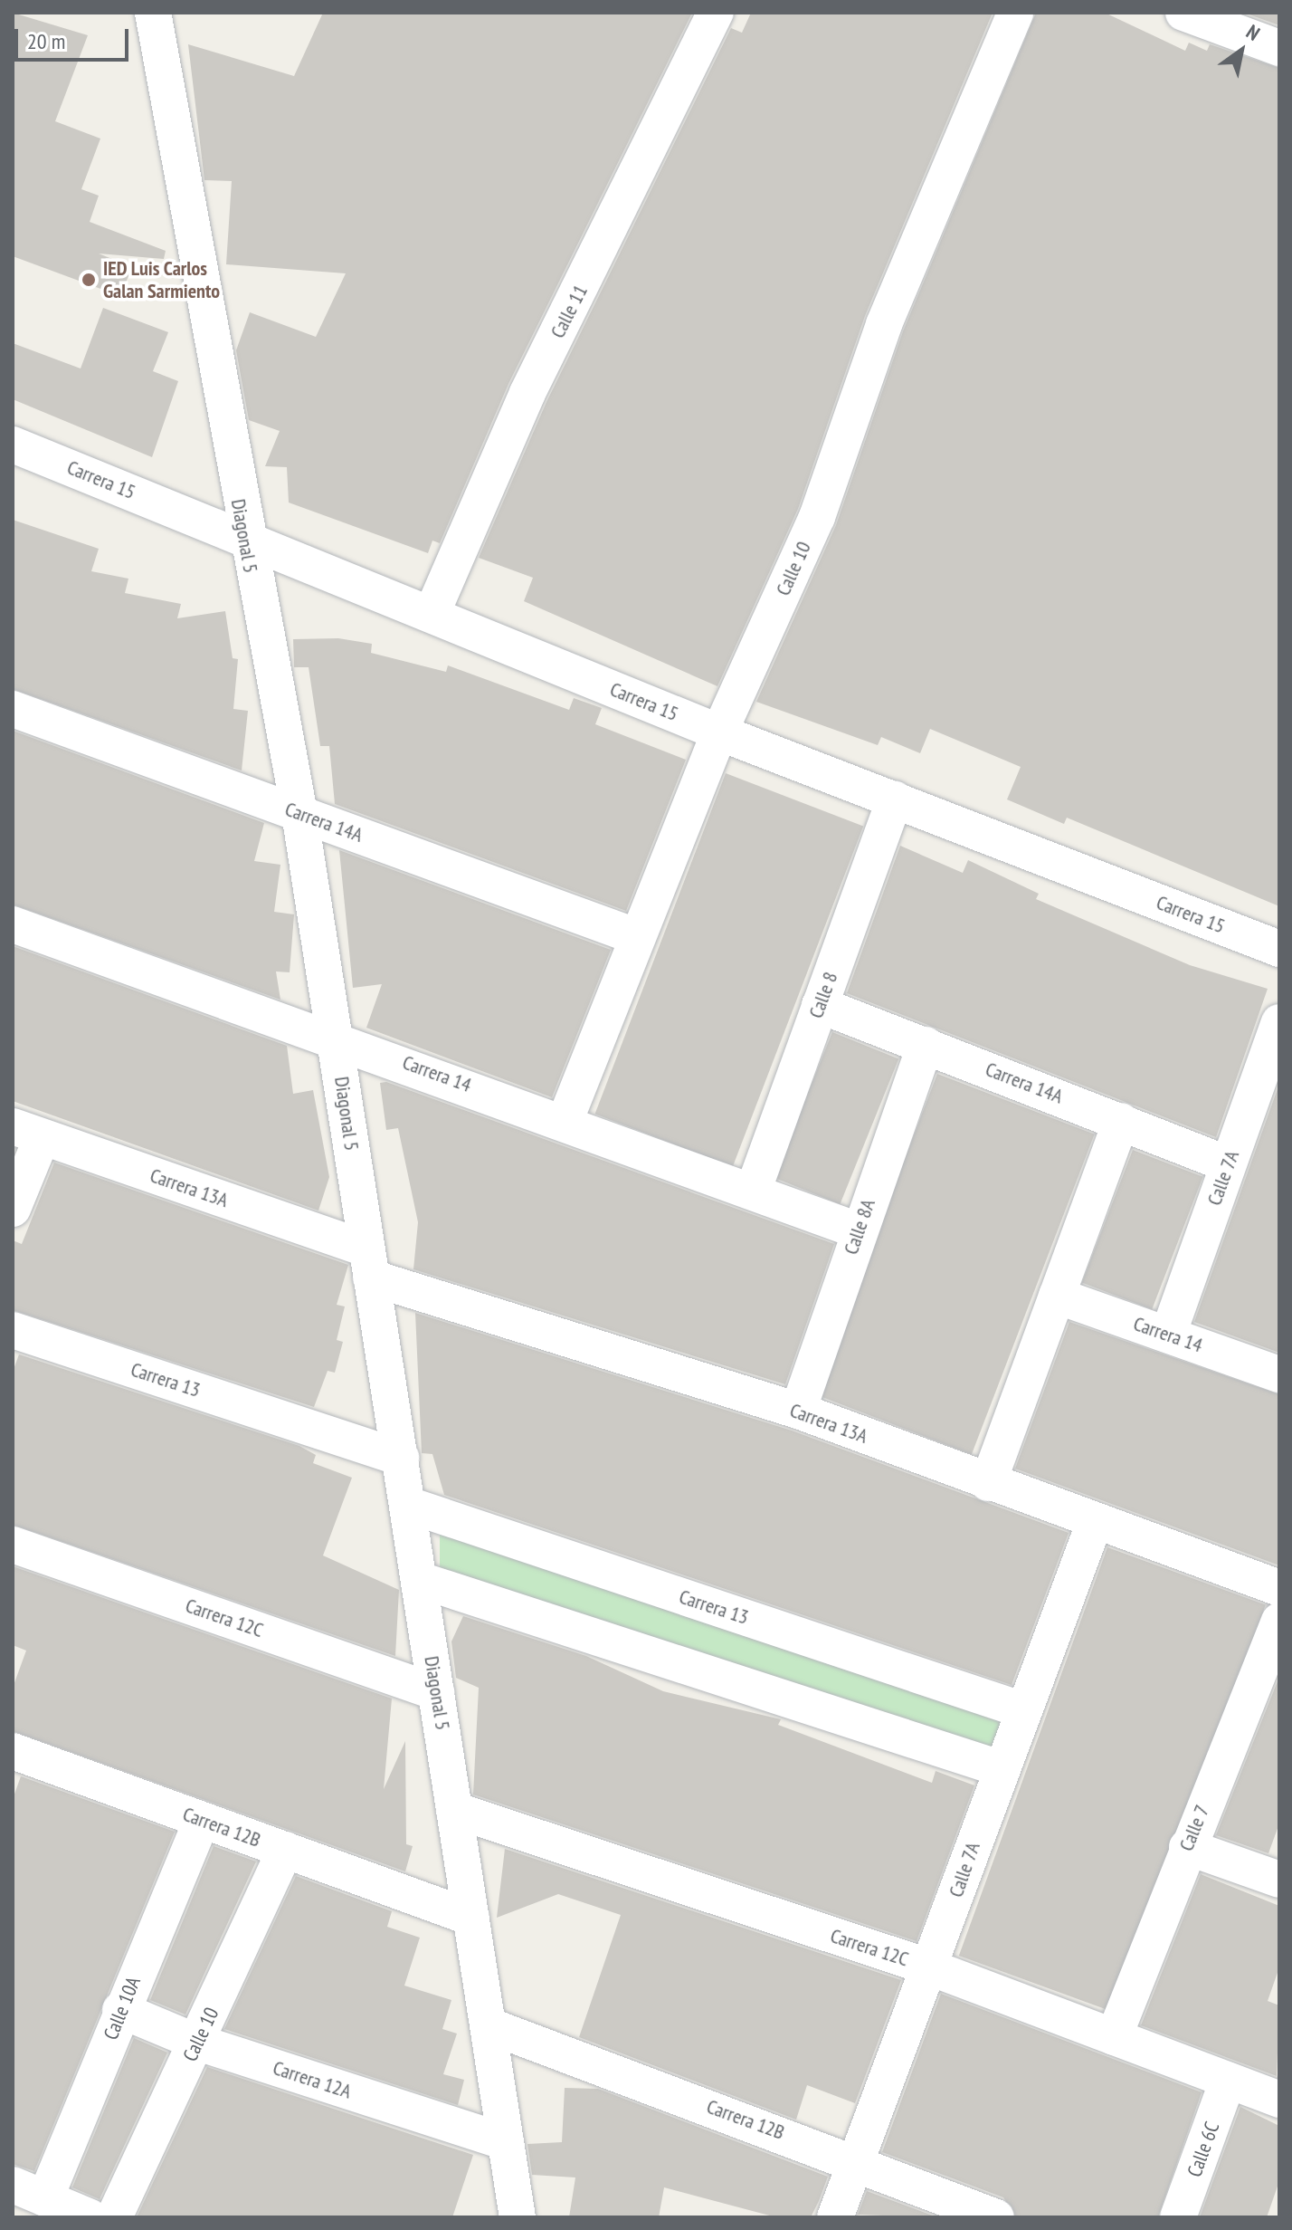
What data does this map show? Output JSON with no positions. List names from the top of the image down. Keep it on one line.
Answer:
{"streets":{"street":["Calle 11","Carrera 15","Diagonal 5","Calle 10","Carrera 14A","Calle 8","Carrera 14","Calle 7A","Carrera 13A","Calle 8A","Carrera 13","Carrera 12C","Carrera 12B","Calle 7","Calle 10A","Carrera 12A","Calle 6C"]},"crossings":[["Calle 11","Carrera 15"],["Carrera 15","Diagonal 5"],["Carrera 15","Calle 10"],["Carrera 15","Calle 8"],["Diagonal 5","Carrera 14A"],["Diagonal 5","Carrera 14"],["Diagonal 5","Carrera 13A"],["Diagonal 5","Carrera 13"],["Diagonal 5","Carrera 12C"],["Diagonal 5","Carrera 12B"],["Diagonal 5","Carrera 12A"],["Calle 10","Carrera 14A"],["Calle 10","Carrera 14"],["Calle 10","Carrera 12B"],["Calle 10","Carrera 12A"],["Carrera 14A","Calle 8"],["Carrera 14A","Calle 7A"],["Carrera 14A","Calle 8A"],["Calle 8","Carrera 14"],["Carrera 14","Calle 7A"],["Carrera 14","Calle 8A"],["Calle 7A","Carrera 13A"],["Calle 7A","Carrera 13"],["Calle 7A","Carrera 12C"],["Calle 7A","Carrera 12B"],["Carrera 13A","Calle 8A"],["Carrera 12C","Calle 7"],["Carrera 12C","Calle 6C"],["Carrera 12B","Calle 10A"],["Calle 10A","Carrera 12A"]],"places":["IED Luis Carlos Galan Sarmiento"],"scale_bar":"20 m","north":"top right"}
